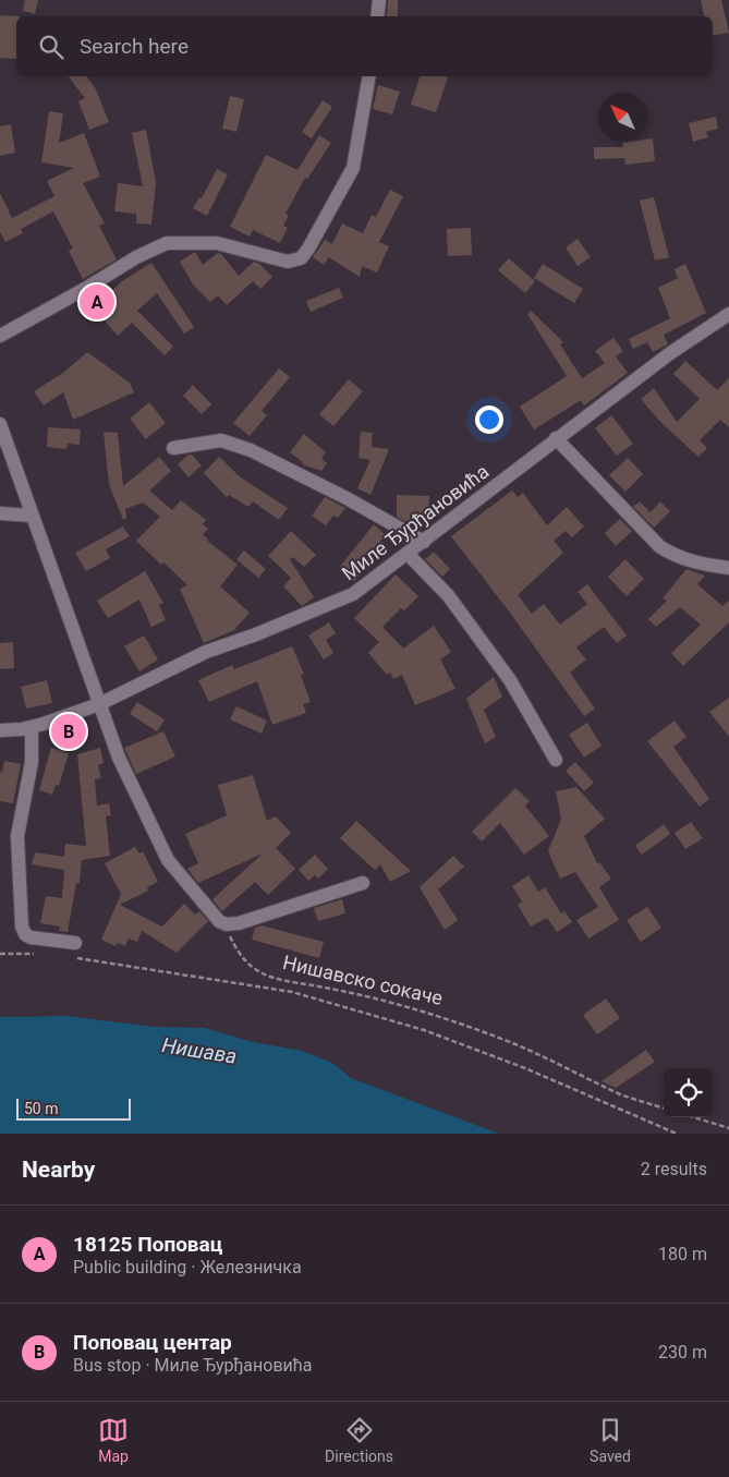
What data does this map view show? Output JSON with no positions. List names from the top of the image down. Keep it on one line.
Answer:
{"streets":{"street":["Миле Ђурђановића"],"path":["Нишавско сокаче"]},"water":["Нишава"],"scale_bar":"50 m","north":"top left","page":{"search":"Search here","pins":["A","B"],"scale":"50 m","heading":["Nearby","2 results"],"list":[{"mark":"A","name":"18125 Поповац","note":"Public building · Железничка","value":"180 m"},{"mark":"B","name":"Поповац центар","note":"Bus stop · Миле Ђурђановића","value":"230 m"}],"nav":["Map","Directions","Saved"]}}
